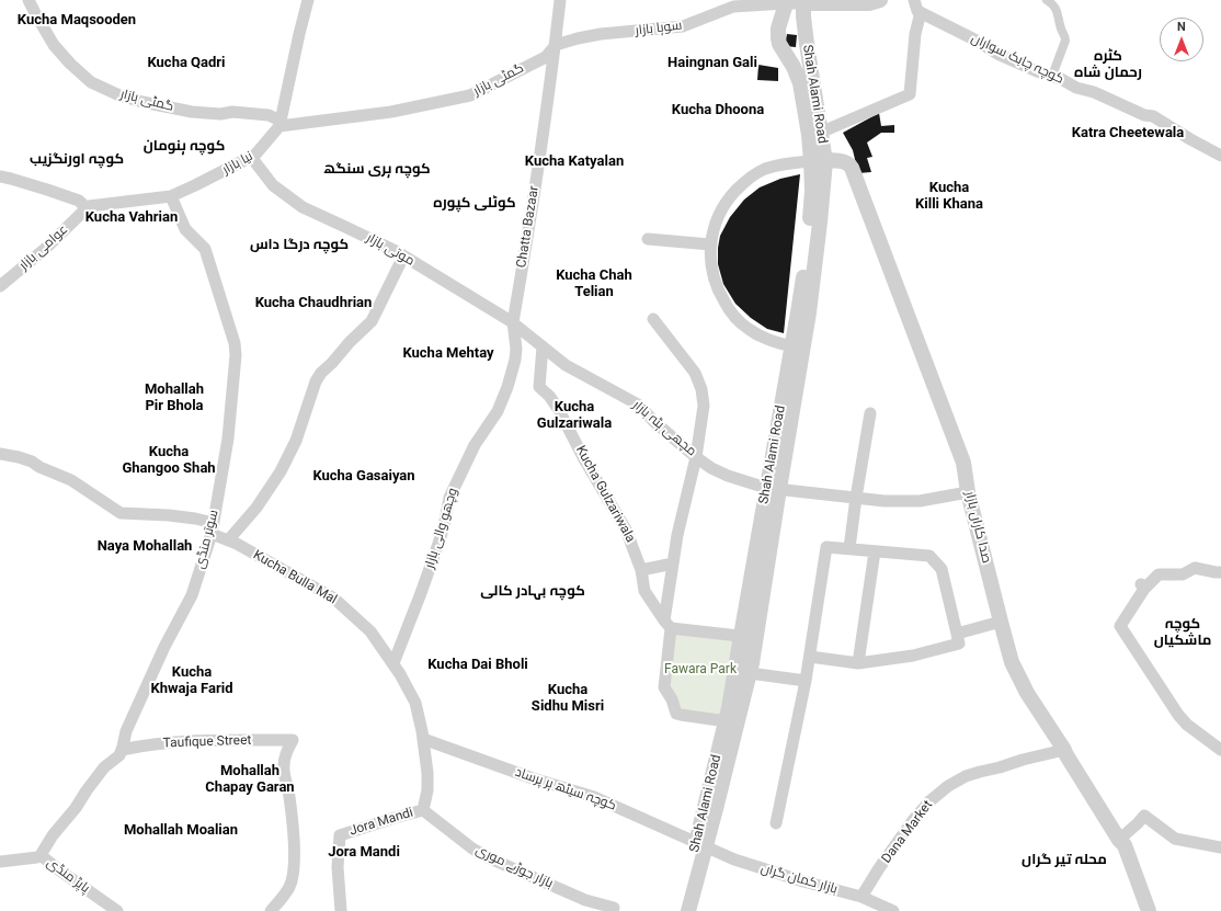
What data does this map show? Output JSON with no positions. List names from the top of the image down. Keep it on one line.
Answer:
{"streets":{"street":["سوہا بازار","کوچہ چابک سواراں","گمٹی بازار","Shah Alami Road","نیا بازار","Chatta Bazaar","عوامی بازار","موتی بازار","مچھی ہٹہ بازار","Kucha Gulzariwala","صدا کاراں بازار","وچھو والی بازار","سوتر منڈی","Kucha Bulla Mal","Taufique Street","کوچہ سیٹھ ہر پرساد","Jora Mandi","Dana Market","بازار جوڑے موری","پاپڑ منڈی","بازار کمان گراں"]},"crossings":[["سوہا بازار","گمٹی بازار"],["سوہا بازار","Shah Alami Road"],["سوہا بازار","Chatta Bazaar"],["گمٹی بازار","نیا بازار"],["گمٹی بازار","Chatta Bazaar"],["Shah Alami Road","مچھی ہٹہ بازار"],["Shah Alami Road","صدا کاراں بازار"],["Shah Alami Road","کوچہ سیٹھ ہر پرساد"],["Shah Alami Road","بازار کمان گراں"],["نیا بازار","عوامی بازار"],["نیا بازار","موتی بازار"],["نیا بازار","سوتر منڈی"],["Chatta Bazaar","موتی بازار"],["Chatta Bazaar","مچھی ہٹہ بازار"],["Chatta Bazaar","وچھو والی بازار"],["موتی بازار","مچھی ہٹہ بازار"],["موتی بازار","وچھو والی بازار"],["مچھی ہٹہ بازار","Kucha Gulzariwala"],["مچھی ہٹہ بازار","صدا کاراں بازار"],["مچھی ہٹہ بازار","وچھو والی بازار"],["صدا کاراں بازار","Dana Market"],["وچھو والی بازار","Kucha Bulla Mal"],["سوتر منڈی","Kucha Bulla Mal"],["سوتر منڈی","Taufique Street"],["سوتر منڈی","پاپڑ منڈی"],["Kucha Bulla Mal","کوچہ سیٹھ ہر پرساد"],["Kucha Bulla Mal","Jora Mandi"],["Kucha Bulla Mal","بازار جوڑے موری"],["کوچہ سیٹھ ہر پرساد","بازار کمان گراں"],["Jora Mandi","بازار جوڑے موری"],["Dana Market","بازار کمان گراں"]],"districts":["Kucha Maqsooden","کٹرہ رحمان شاہ","Kucha Qadri","Haingnan Gali","Kucha Dhoona","Katra Cheetewala","کوچہ ہنومان","کوچہ اورنگزیب","Kucha Katyalan","کوچہ ہری سنگھ","Kucha Killi Khana","کوٹلی کپورہ","Kucha Vahrian","کوچہ درگا داس","Kucha Chah Telian","Kucha Chaudhrian","Kucha Mehtay","Mohallah Pir Bhola","Kucha Gulzariwala","Kucha Ghangoo Shah","Kucha Gasaiyan","Naya Mohallah","کوچہ بہادر کالی","کوچہ ماشکیاں","Kucha Dai Bholi","Kucha Khwaja Farid","Kucha Sidhu Misri","Mohallah Chapay Garan","Mohallah Moalian","Jora Mandi","محلہ تیر گراں"],"parks":["Fawara Park"],"north":"top"}
